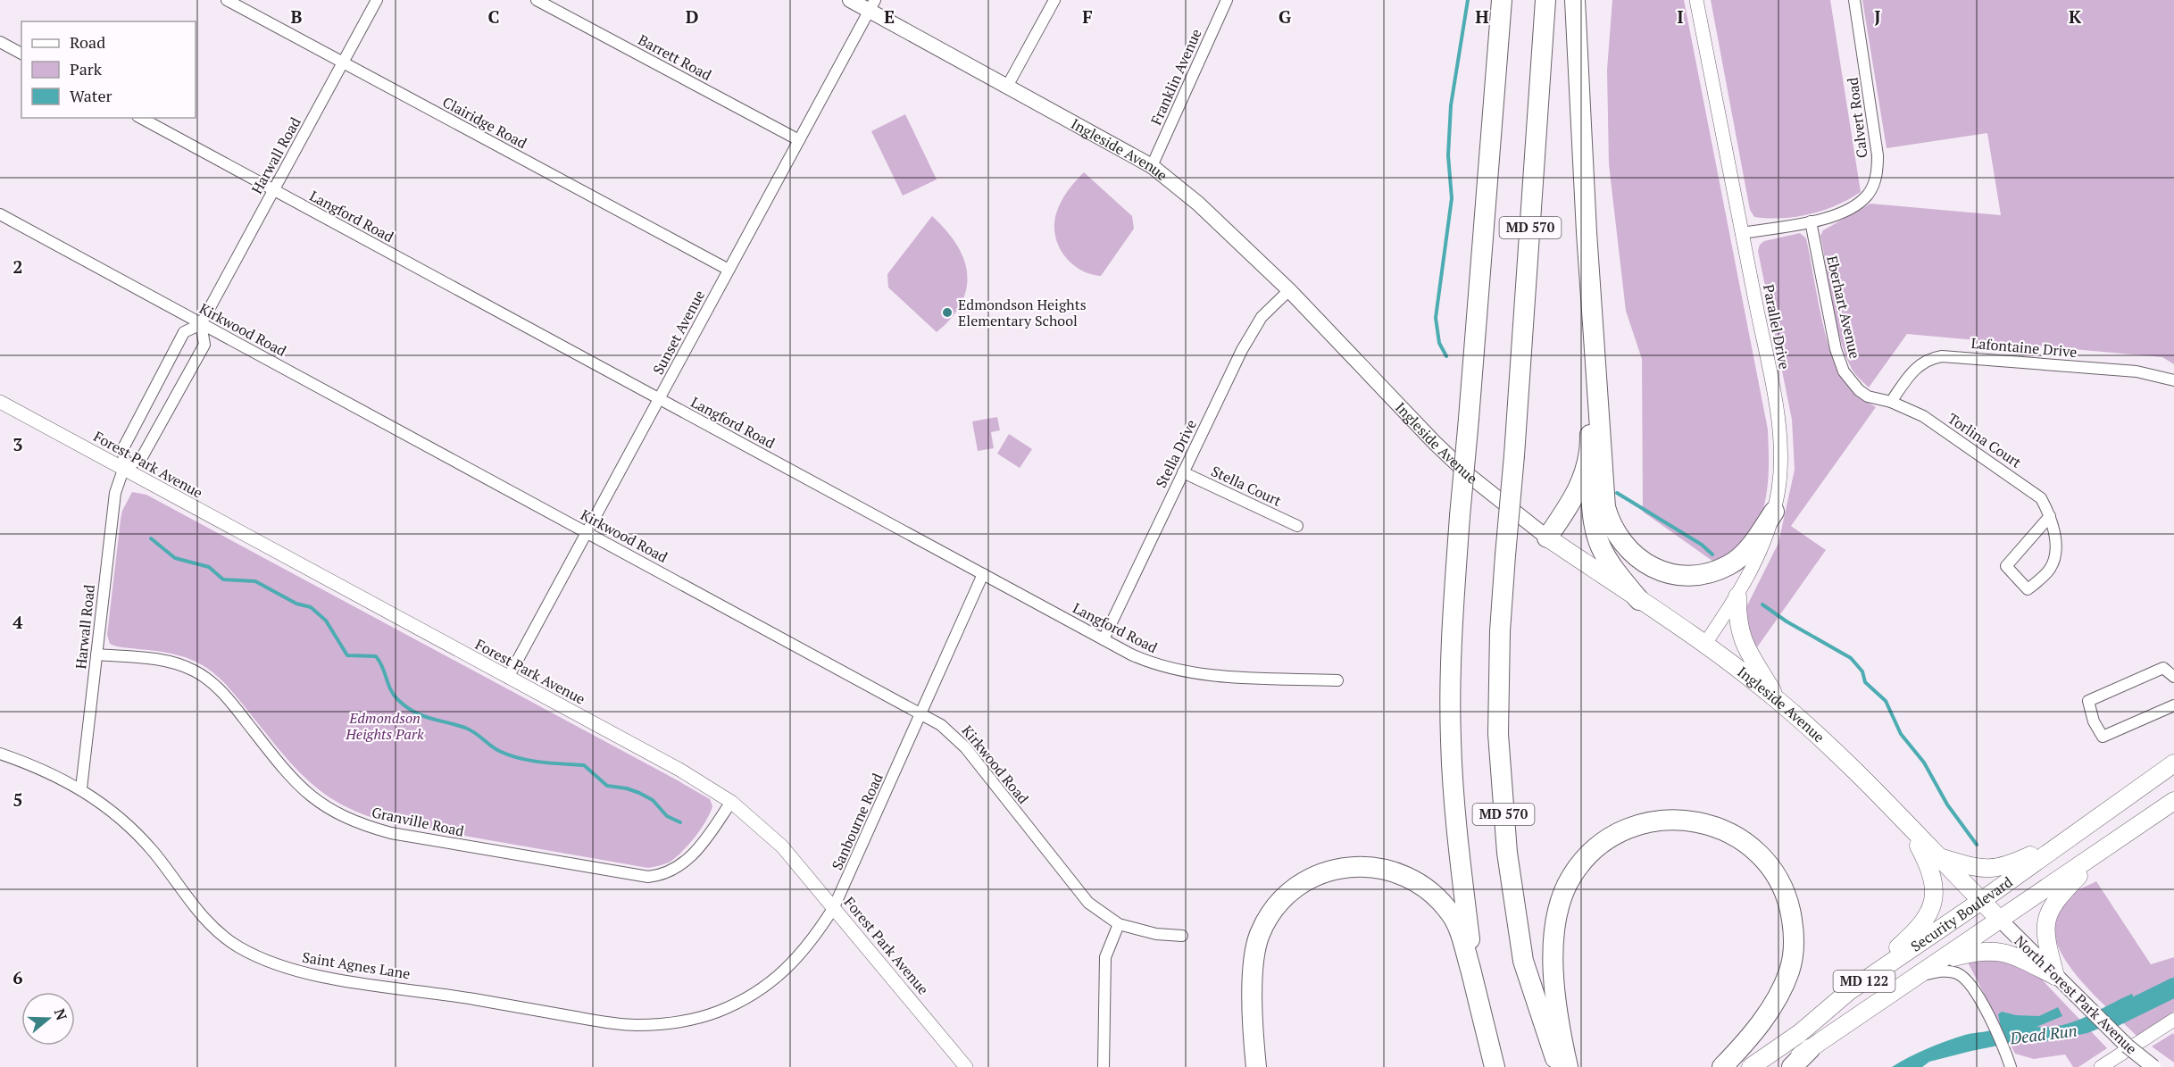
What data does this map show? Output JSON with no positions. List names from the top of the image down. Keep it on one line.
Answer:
{"streets":{"highway":["MD 570"],"main road":["Ingleside Avenue","Security Boulevard","MD 122","North Forest Park Avenue"],"street":["Barrett Road","Franklin Avenue","Calvert Road","Clairidge Road","Harwall Road","Langford Road","Eberhart Avenue","Parallel Drive","Kirkwood Road","Sunset Avenue","Lafontaine Drive","Torlina Court","Stella Drive","Forest Park Avenue","Stella Court","Granville Road","Sanbourne Road","Saint Agnes Lane"]},"crossings":[["Barrett Road","Sunset Avenue"],["Franklin Avenue","Ingleside Avenue"],["Calvert Road","Eberhart Avenue"],["Calvert Road","Parallel Drive"],["Clairidge Road","Harwall Road"],["Clairidge Road","Sunset Avenue"],["Ingleside Avenue","Parallel Drive"],["Ingleside Avenue","Sunset Avenue"],["Ingleside Avenue","Stella Drive"],["Ingleside Avenue","Security Boulevard"],["Ingleside Avenue","North Forest Park Avenue"],["Harwall Road","Langford Road"],["Harwall Road","Kirkwood Road"],["Harwall Road","Forest Park Avenue"],["Harwall Road","Granville Road"],["Harwall Road","Saint Agnes Lane"],["Langford Road","Sunset Avenue"],["Langford Road","Stella Drive"],["Langford Road","Sanbourne Road"],["Eberhart Avenue","Lafontaine Drive"],["Eberhart Avenue","Torlina Court"],["Kirkwood Road","Sunset Avenue"],["Kirkwood Road","Sanbourne Road"],["Sunset Avenue","Forest Park Avenue"],["Lafontaine Drive","Torlina Court"],["Stella Drive","Stella Court"],["Forest Park Avenue","Granville Road"],["Forest Park Avenue","Sanbourne Road"],["Sanbourne Road","Saint Agnes Lane"],["Security Boulevard","North Forest Park Avenue"]],"water":["Dead Run"],"parks":["Edmondson Heights Park"],"places":["Edmondson Heights Elementary School"],"legend":["Road","Park","Water"],"north":"right","grid":{"columns":["B","C","D","E","F","G","H","I","J","K"],"rows":["2","3","4","5","6"]}}
